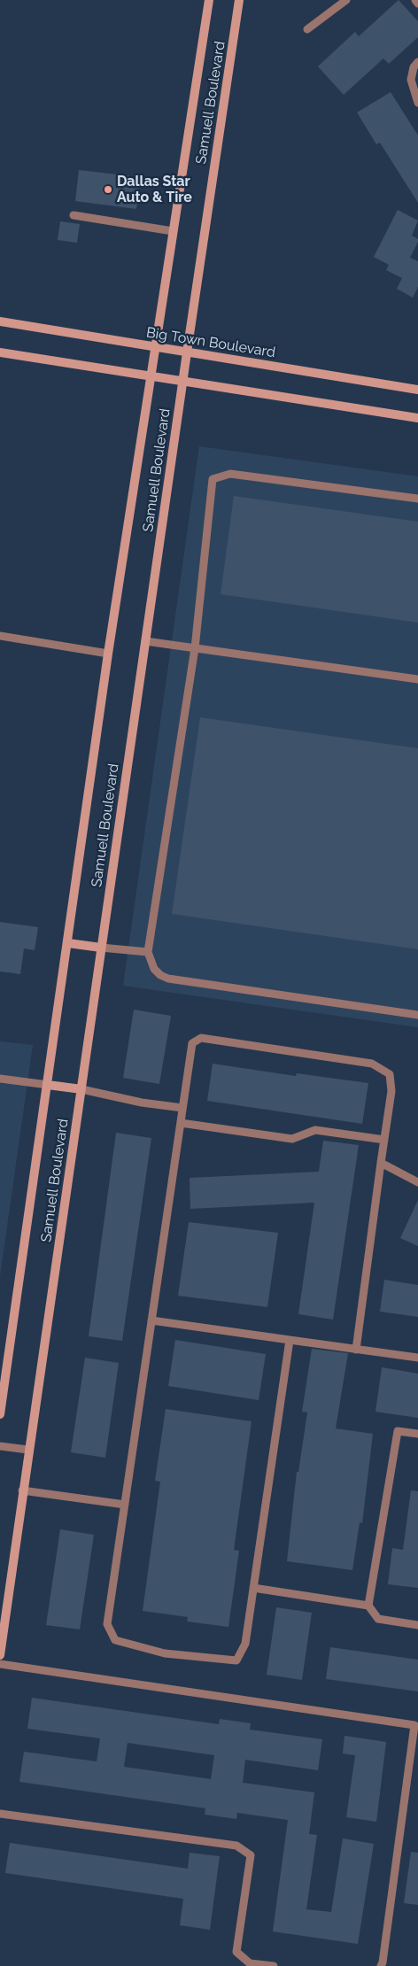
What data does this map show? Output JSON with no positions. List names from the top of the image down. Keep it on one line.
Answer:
{"streets":{"main road":["Samuell Boulevard","Big Town Boulevard"]},"crossings":[["Samuell Boulevard","Big Town Boulevard"]],"places":["Dallas Star Auto & Tire"]}
